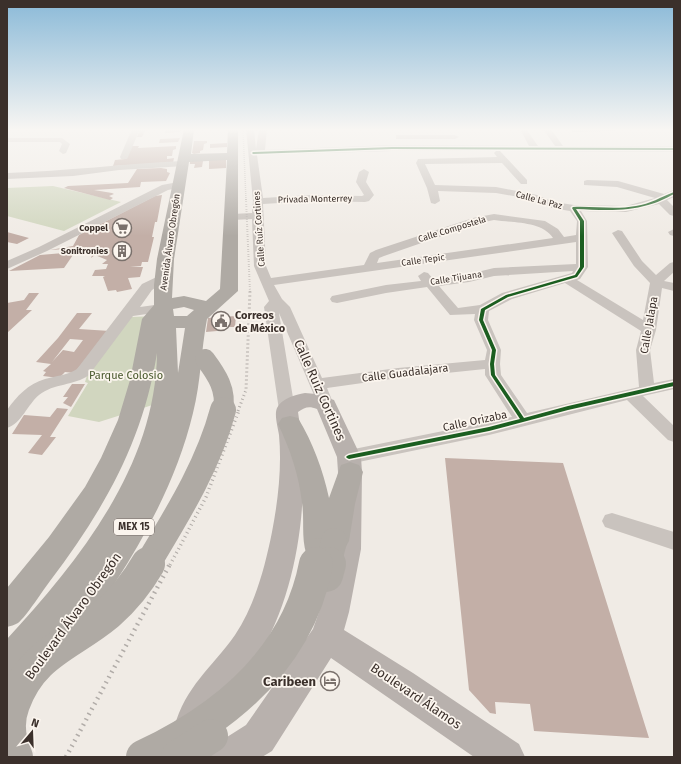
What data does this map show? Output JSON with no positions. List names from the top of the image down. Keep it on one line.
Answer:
{"streets":{"highway":["Avenida Álvaro Obregón","MEX 15","Boulevard Álvaro Obregón"],"main road":["Calle Ruiz Cortines","Boulevard Álamos"],"street":["Privada Monterrey","Calle La Paz","Calle Ruíz Cortines","Calle Compostela","Calle Tepic","Calle Tijuana","Calle Jalapa","Calle Guadalajara","Calle Orizaba"]},"crossings":[["Privada Monterrey","Calle Ruíz Cortines"],["Calle Ruíz Cortines","Calle Tepic"],["Calle Ruíz Cortines","Calle Ruiz Cortines"],["Calle Compostela","Calle Tepic"],["Avenida Álvaro Obregón","Boulevard Álvaro Obregón"],["Calle Jalapa","Calle Orizaba"],["Calle Guadalajara","Calle Ruiz Cortines"],["Calle Ruiz Cortines","Calle Orizaba"],["Calle Ruiz Cortines","Boulevard Álamos"]],"parks":["Parque Colosio"],"places":{"supermarket":["Coppel"],"building":["Sonitronies"],"public building":["Correos de México"],"hotel":["Caribeen"]},"north":"top"}
